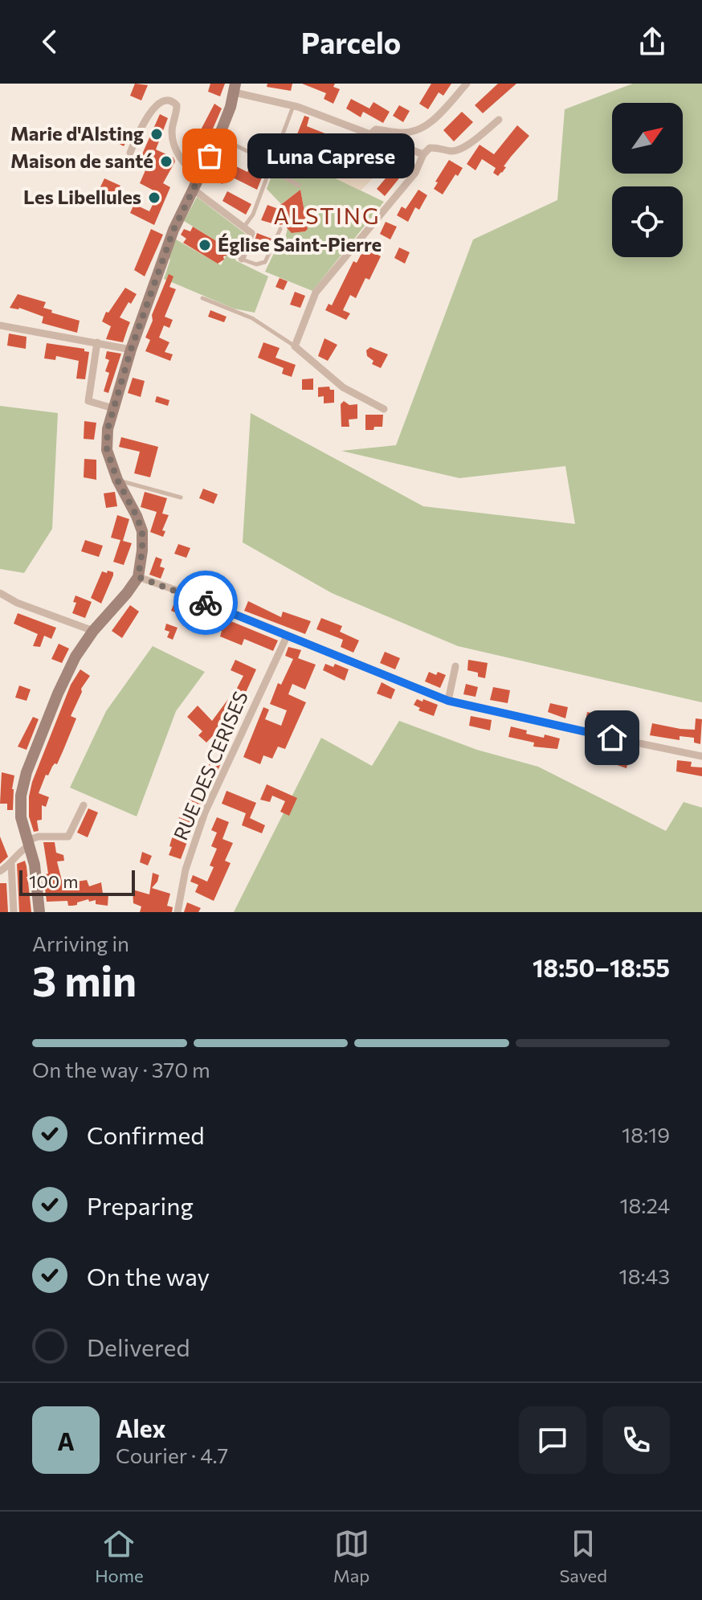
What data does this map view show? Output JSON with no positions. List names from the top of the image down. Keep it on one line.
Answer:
{"streets":{"street":["RUE DES CERISES"]},"districts":["ALSTING"],"places":["Marie d'Alsting","Luna Caprese","Maison de santé","Les Libellules","Église Saint-Pierre"],"scale_bar":"100 m","north":"top right","page":{"header":"Parcelo","bubble":"Luna Caprese","scale":"100 m","heading":["3 min","Arriving in","18:50–18:55"],"panel":["Alex","Courier · 4.7"],"bar":"On the way · 370 m","list":[["Confirmed","18:19"],["Preparing","18:24"],["On the way","18:43"],"Delivered"],"round":"A","tabs":["Home","Map","Saved"]}}
